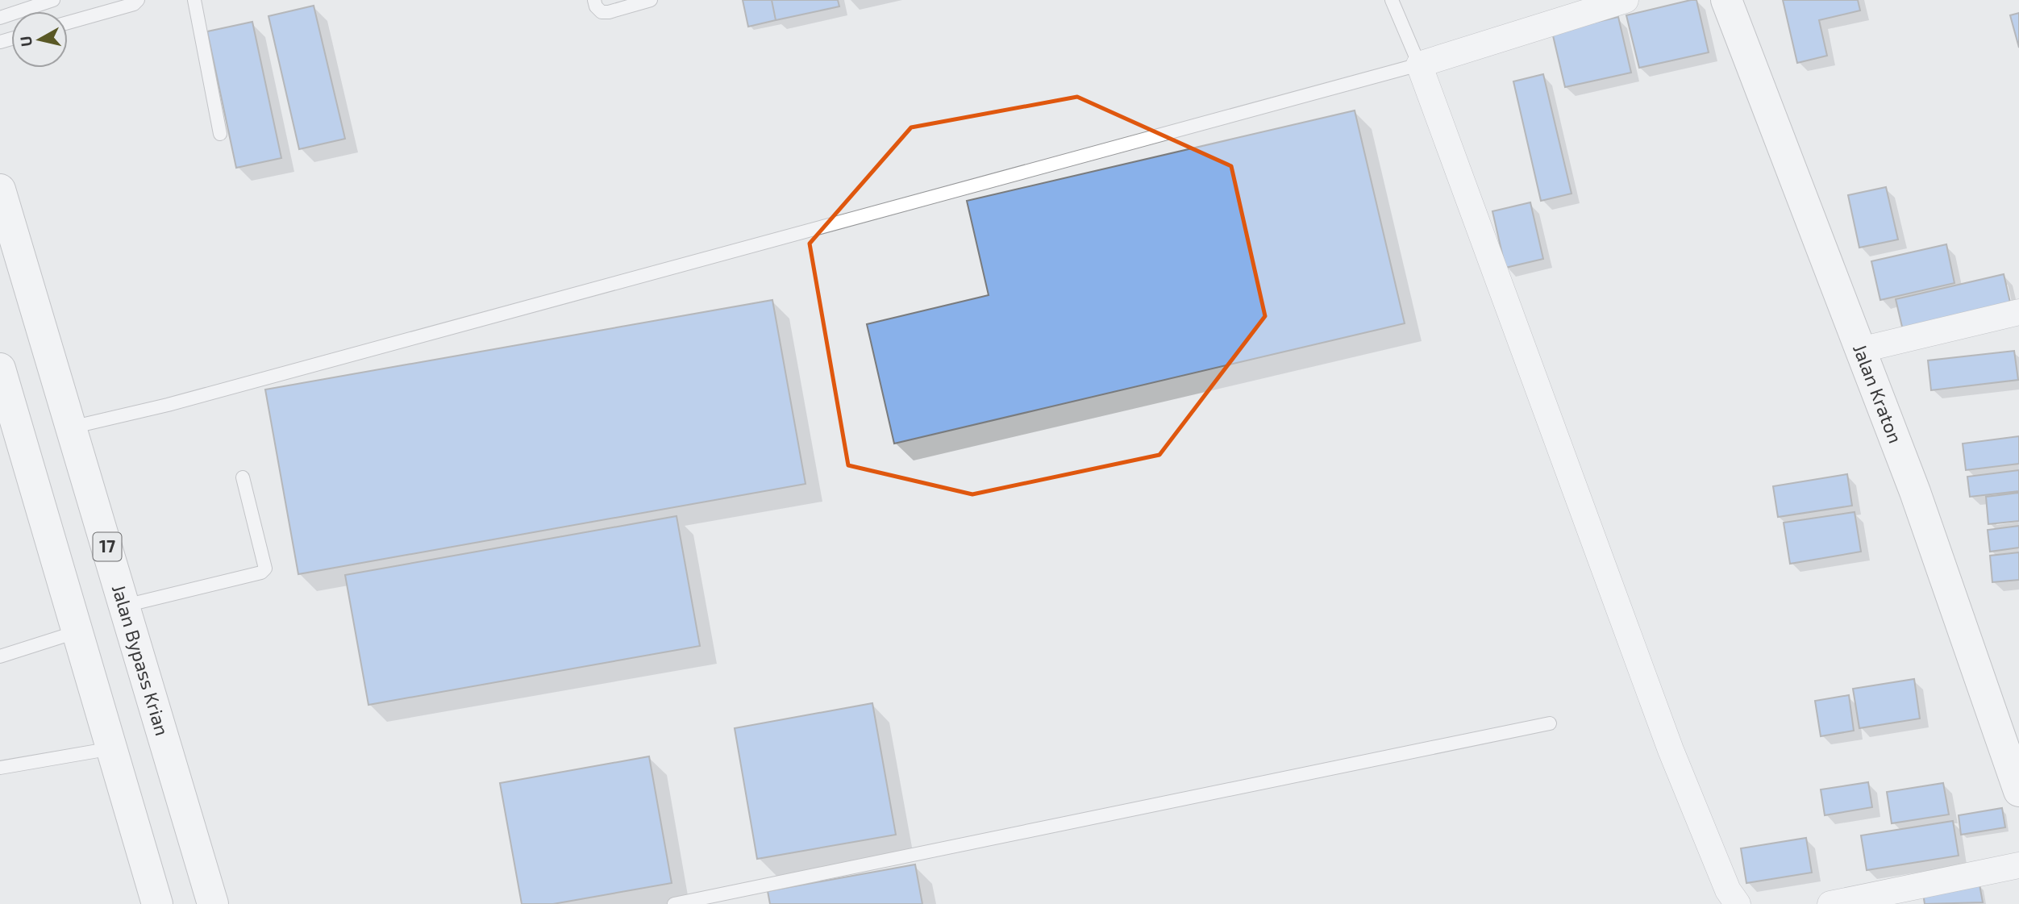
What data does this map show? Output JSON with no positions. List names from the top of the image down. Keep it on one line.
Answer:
{"streets":{"main road":["Jalan Kraton","17","Jalan Bypass Krian"]},"north":"left"}
